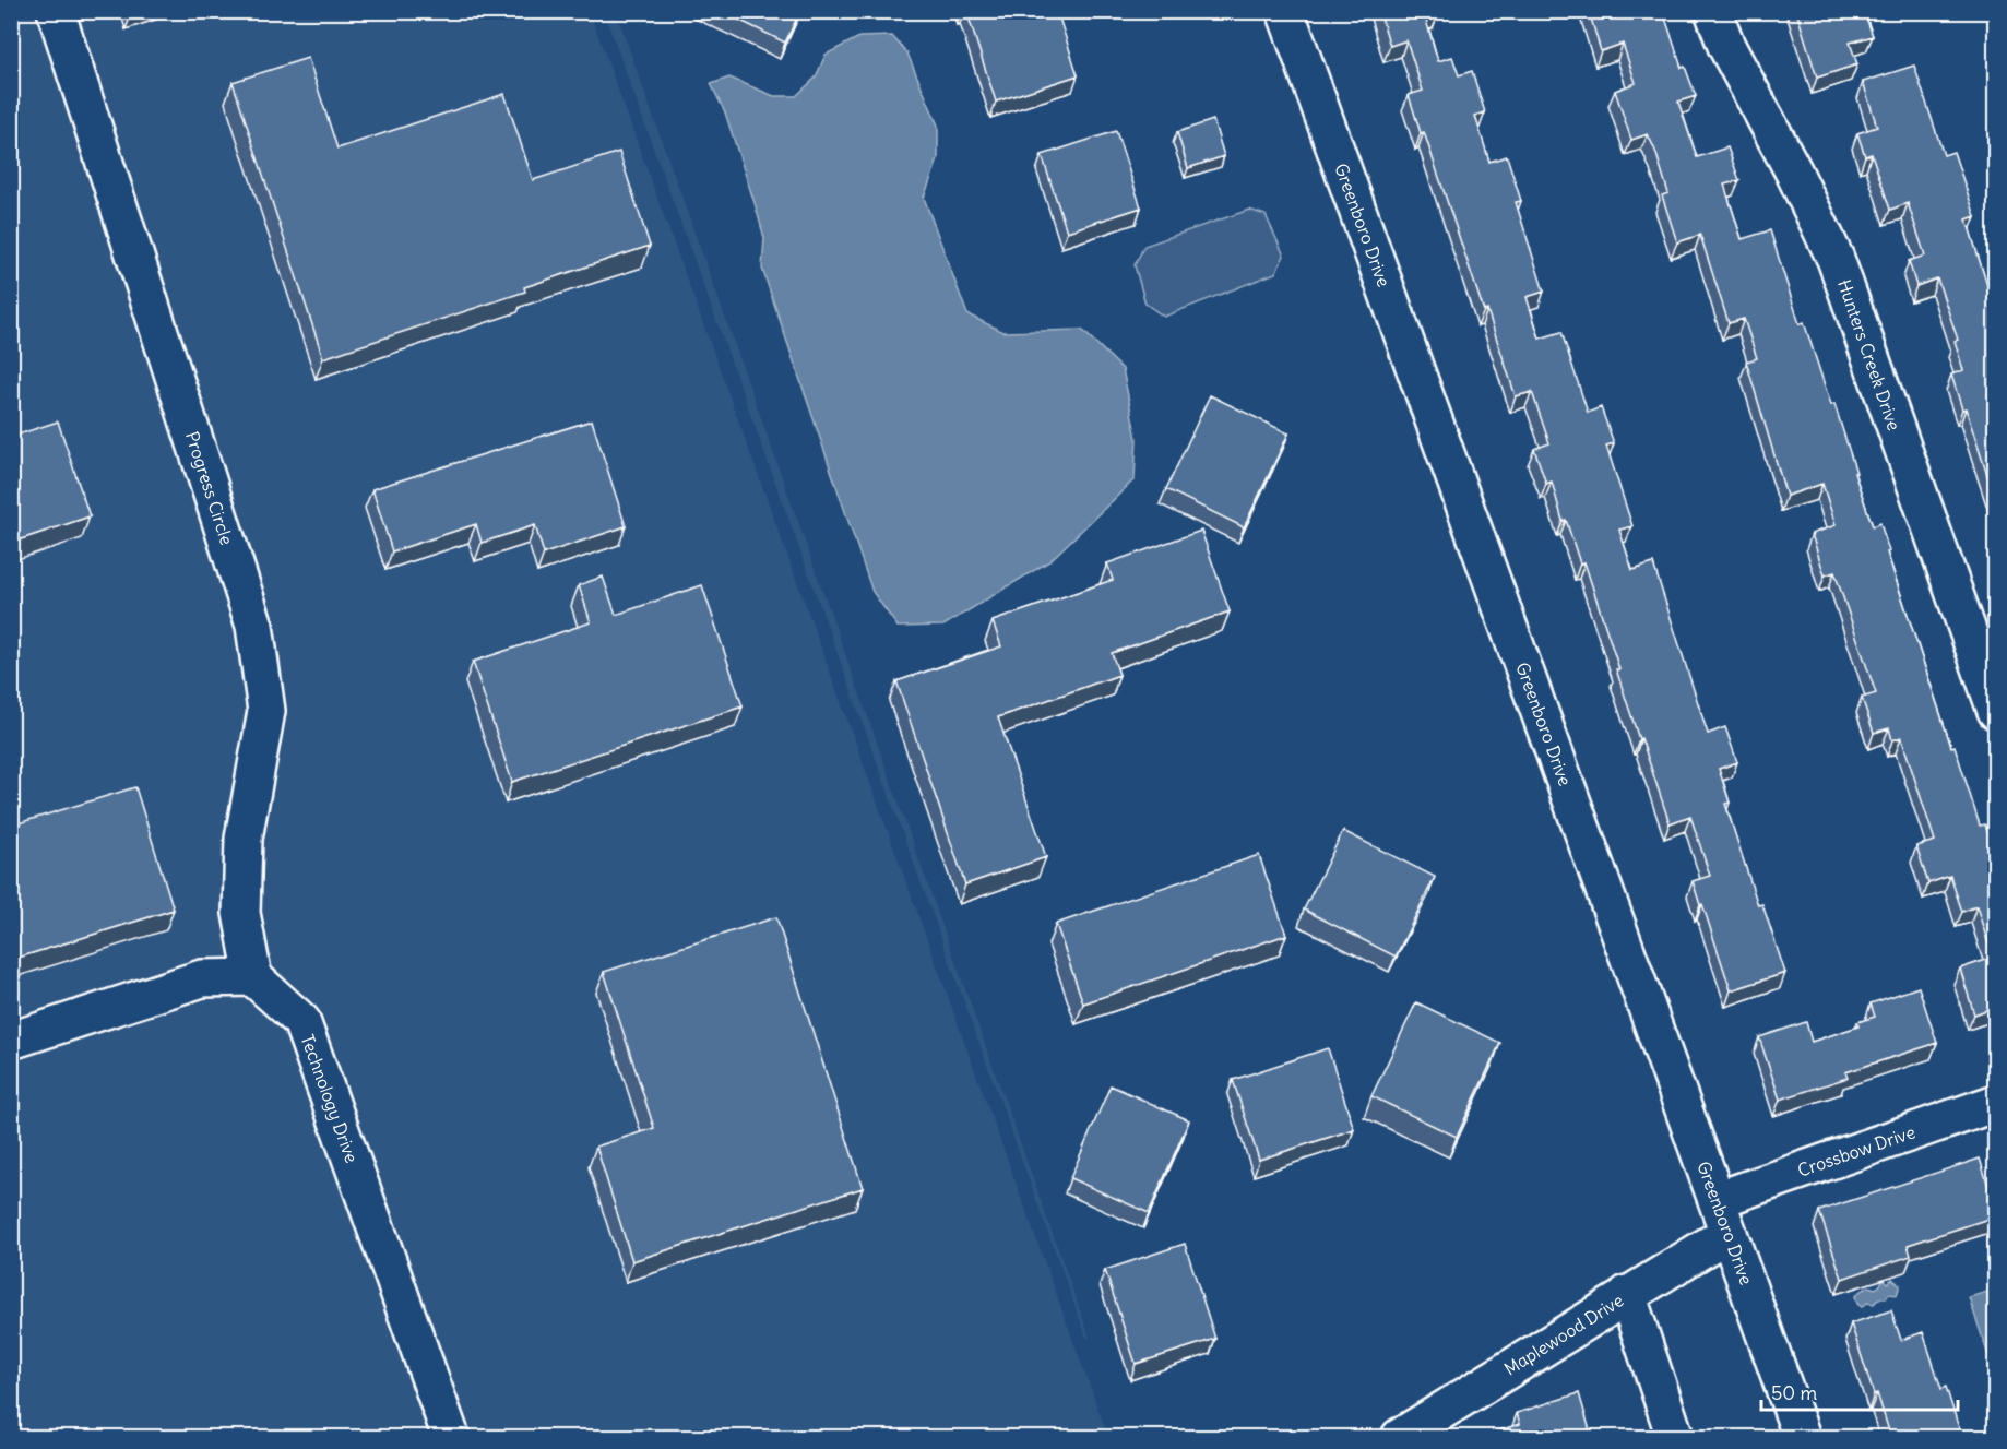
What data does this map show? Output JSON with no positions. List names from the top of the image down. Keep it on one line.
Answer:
{"streets":{"street":["Greenboro Drive","Hunters Creek Drive","Progress Circle","Technology Drive","Crossbow Drive","Maplewood Drive"]},"crossings":[["Greenboro Drive","Crossbow Drive"],["Greenboro Drive","Maplewood Drive"],["Progress Circle","Technology Drive"],["Crossbow Drive","Maplewood Drive"]],"scale_bar":"50 m"}
